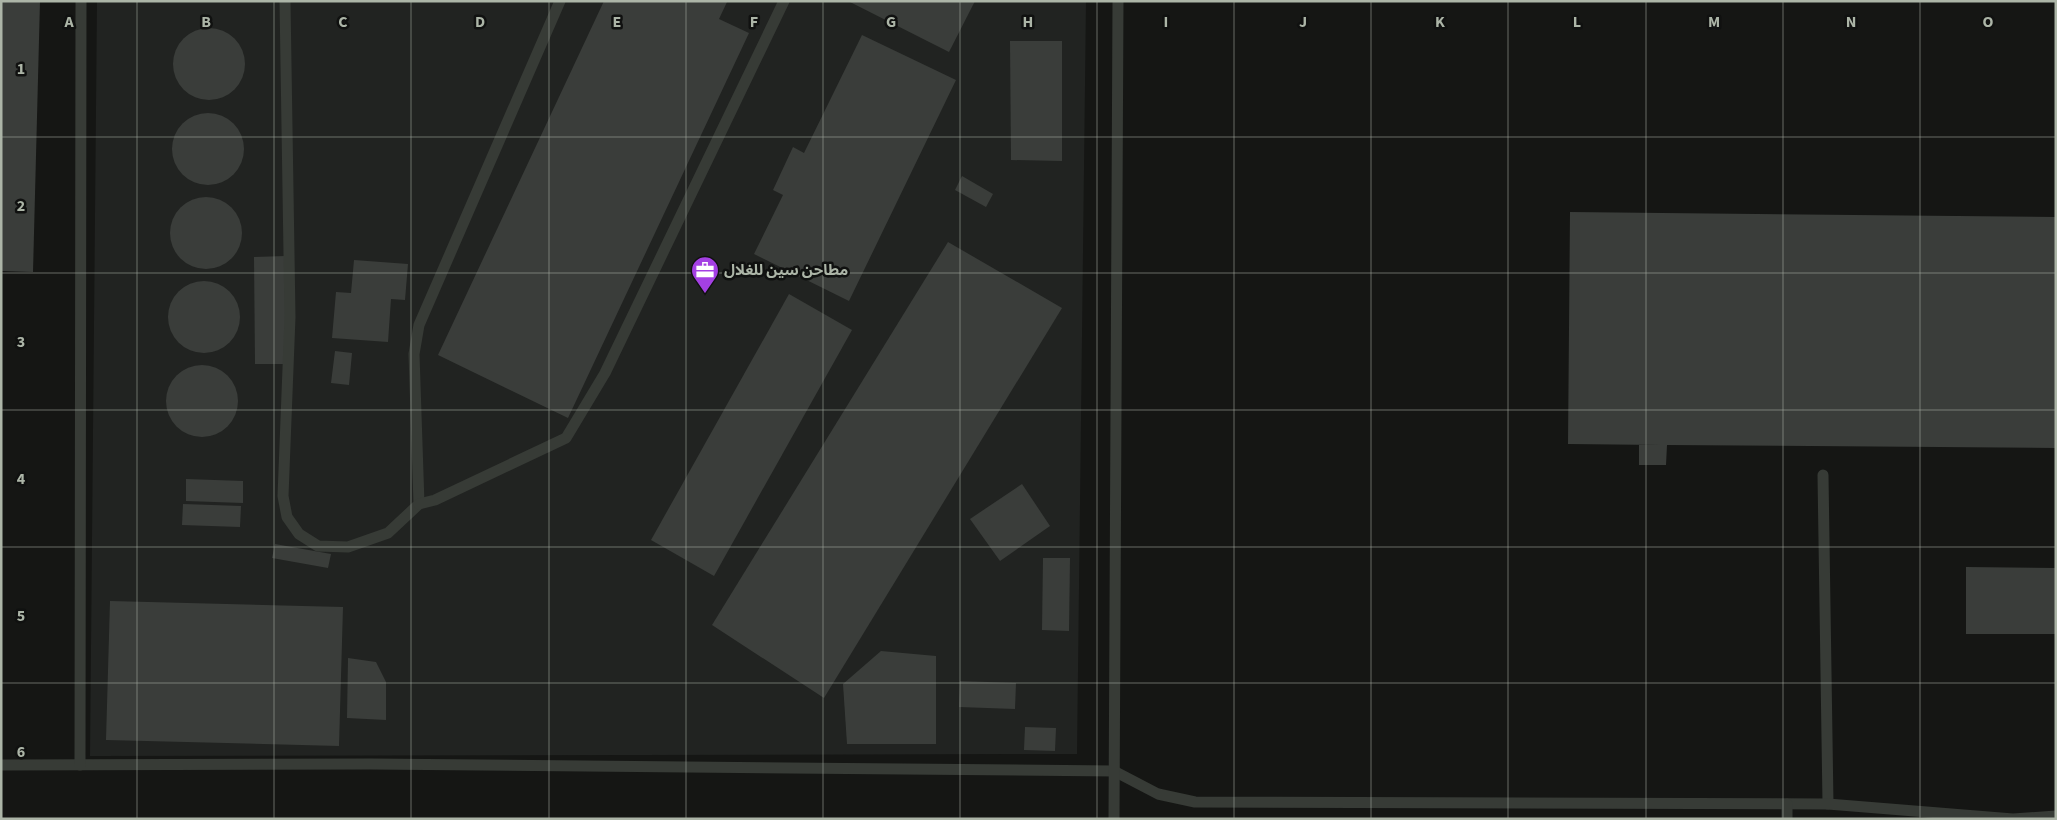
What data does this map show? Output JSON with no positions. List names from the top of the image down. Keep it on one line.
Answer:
{"places":{"office":["مطاحن سين للغلال"]},"grid":{"columns":["A","B","C","D","E","F","G","H","I","J","K","L","M","N","O"],"rows":["1","2","3","4","5","6"]}}
